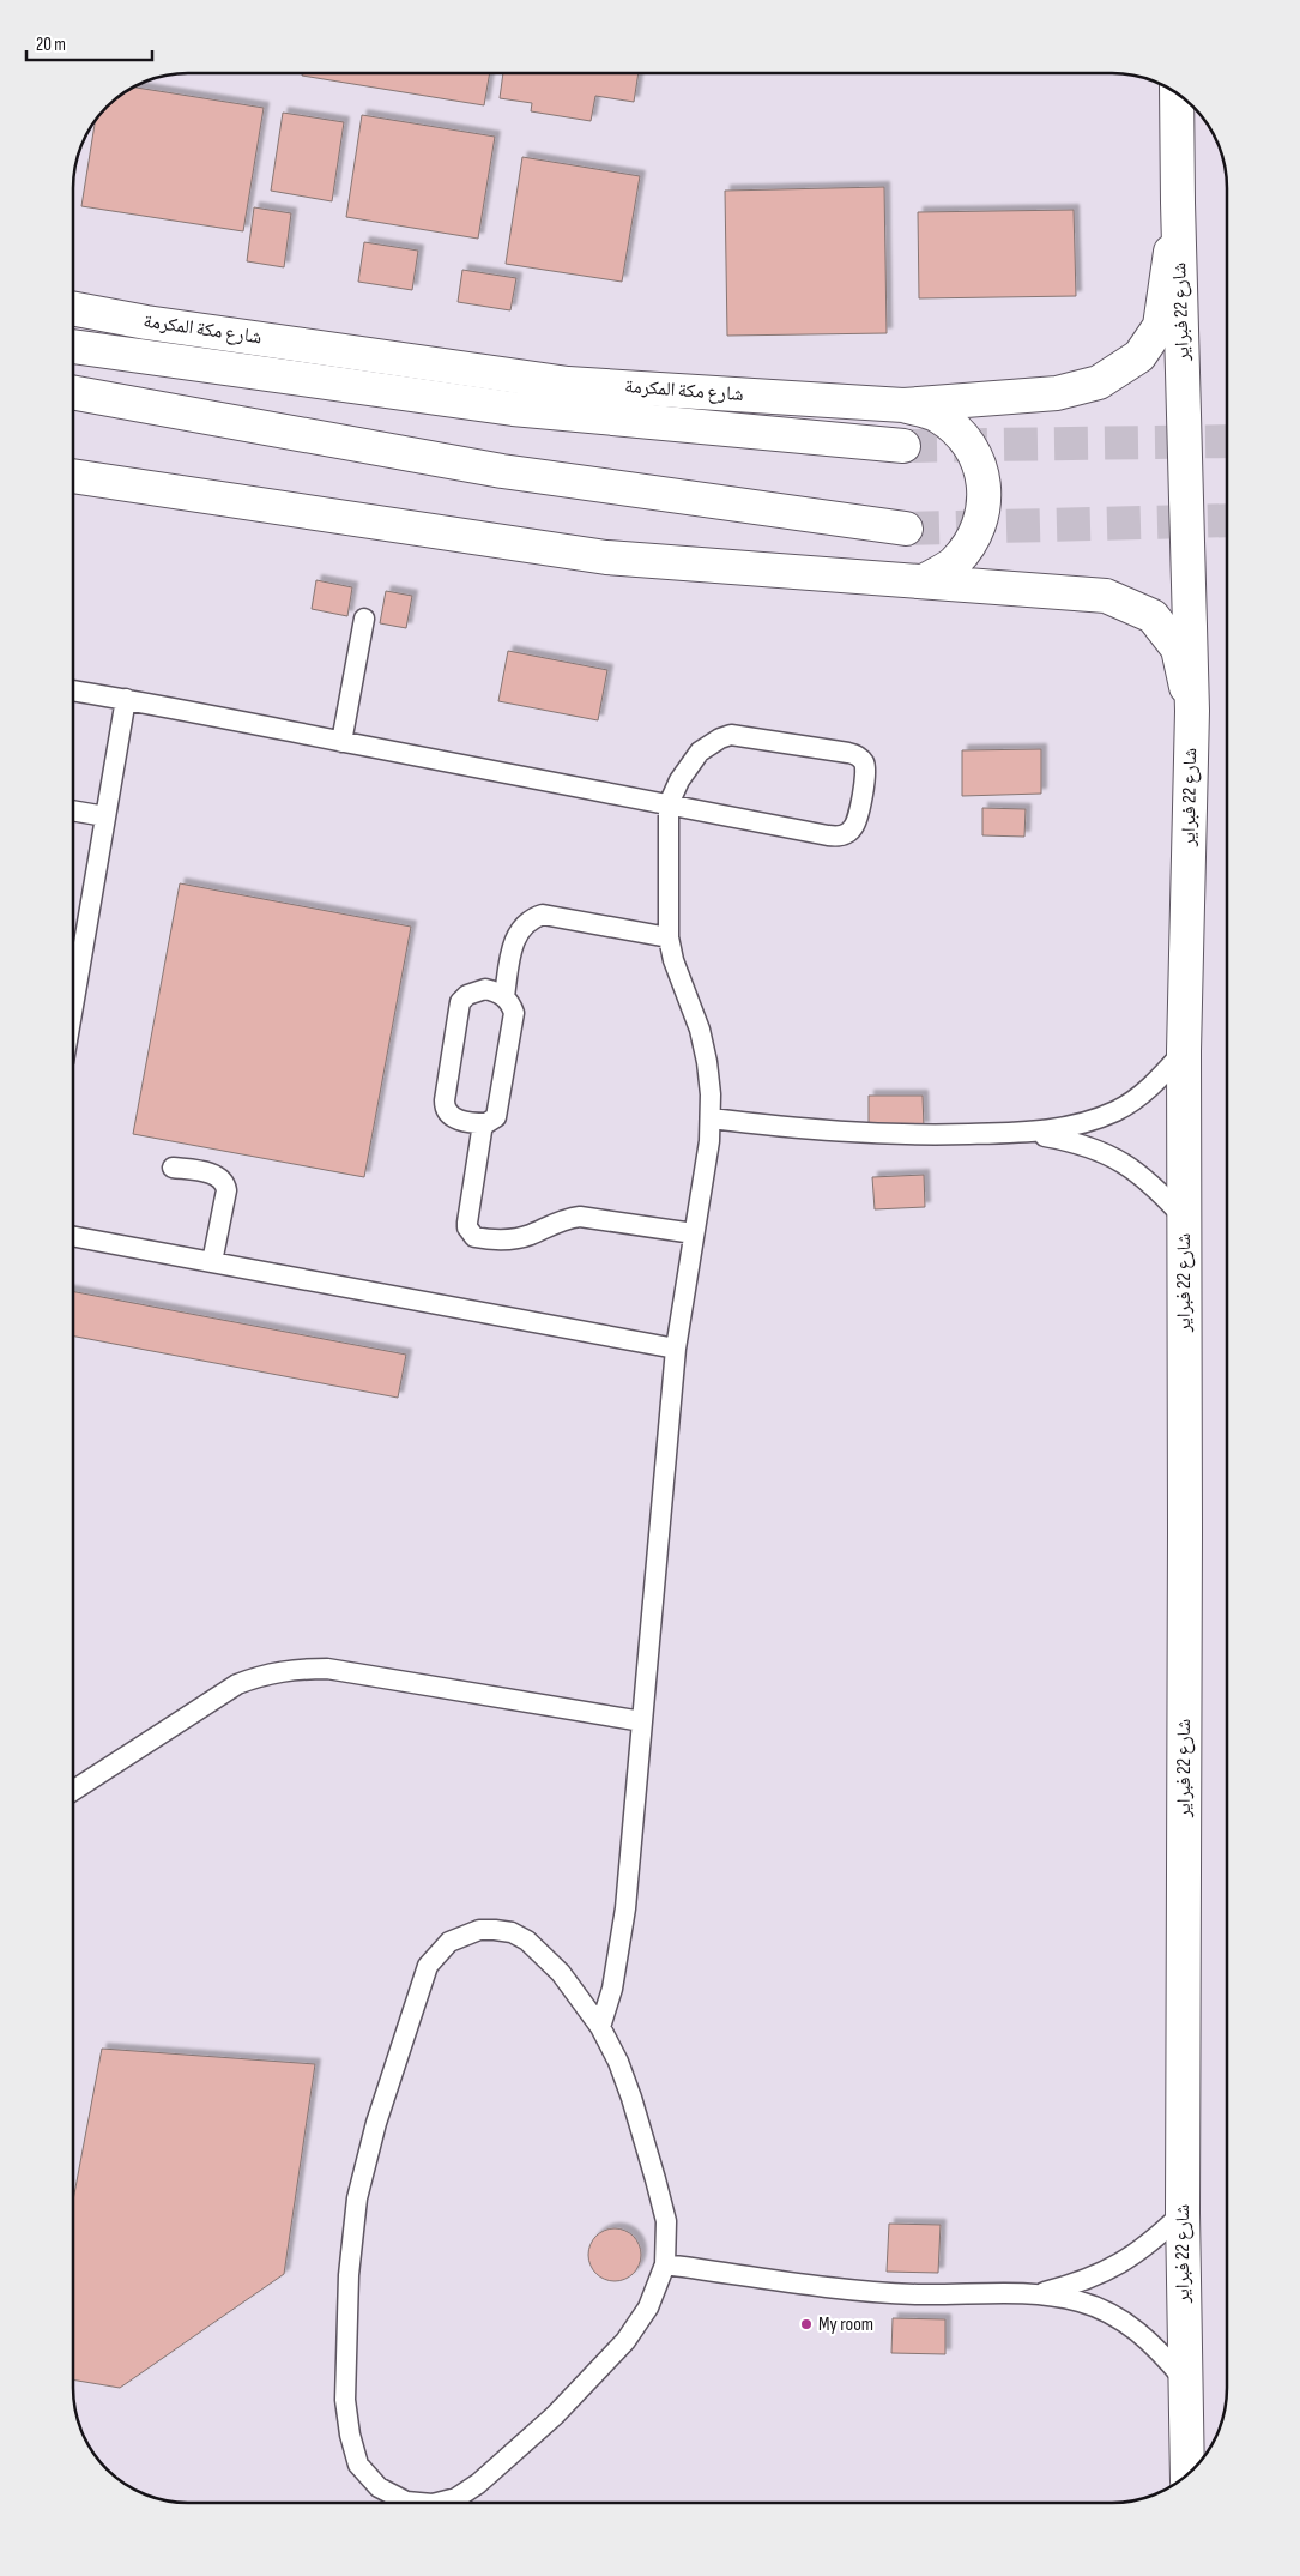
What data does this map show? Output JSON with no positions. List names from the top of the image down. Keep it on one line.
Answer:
{"streets":{"main road":["شارع 22 فبراير","شارع مكة المكرمة"]},"crossings":[["شارع 22 فبراير","شارع مكة المكرمة"]],"places":["My room"],"scale_bar":"20 m"}
